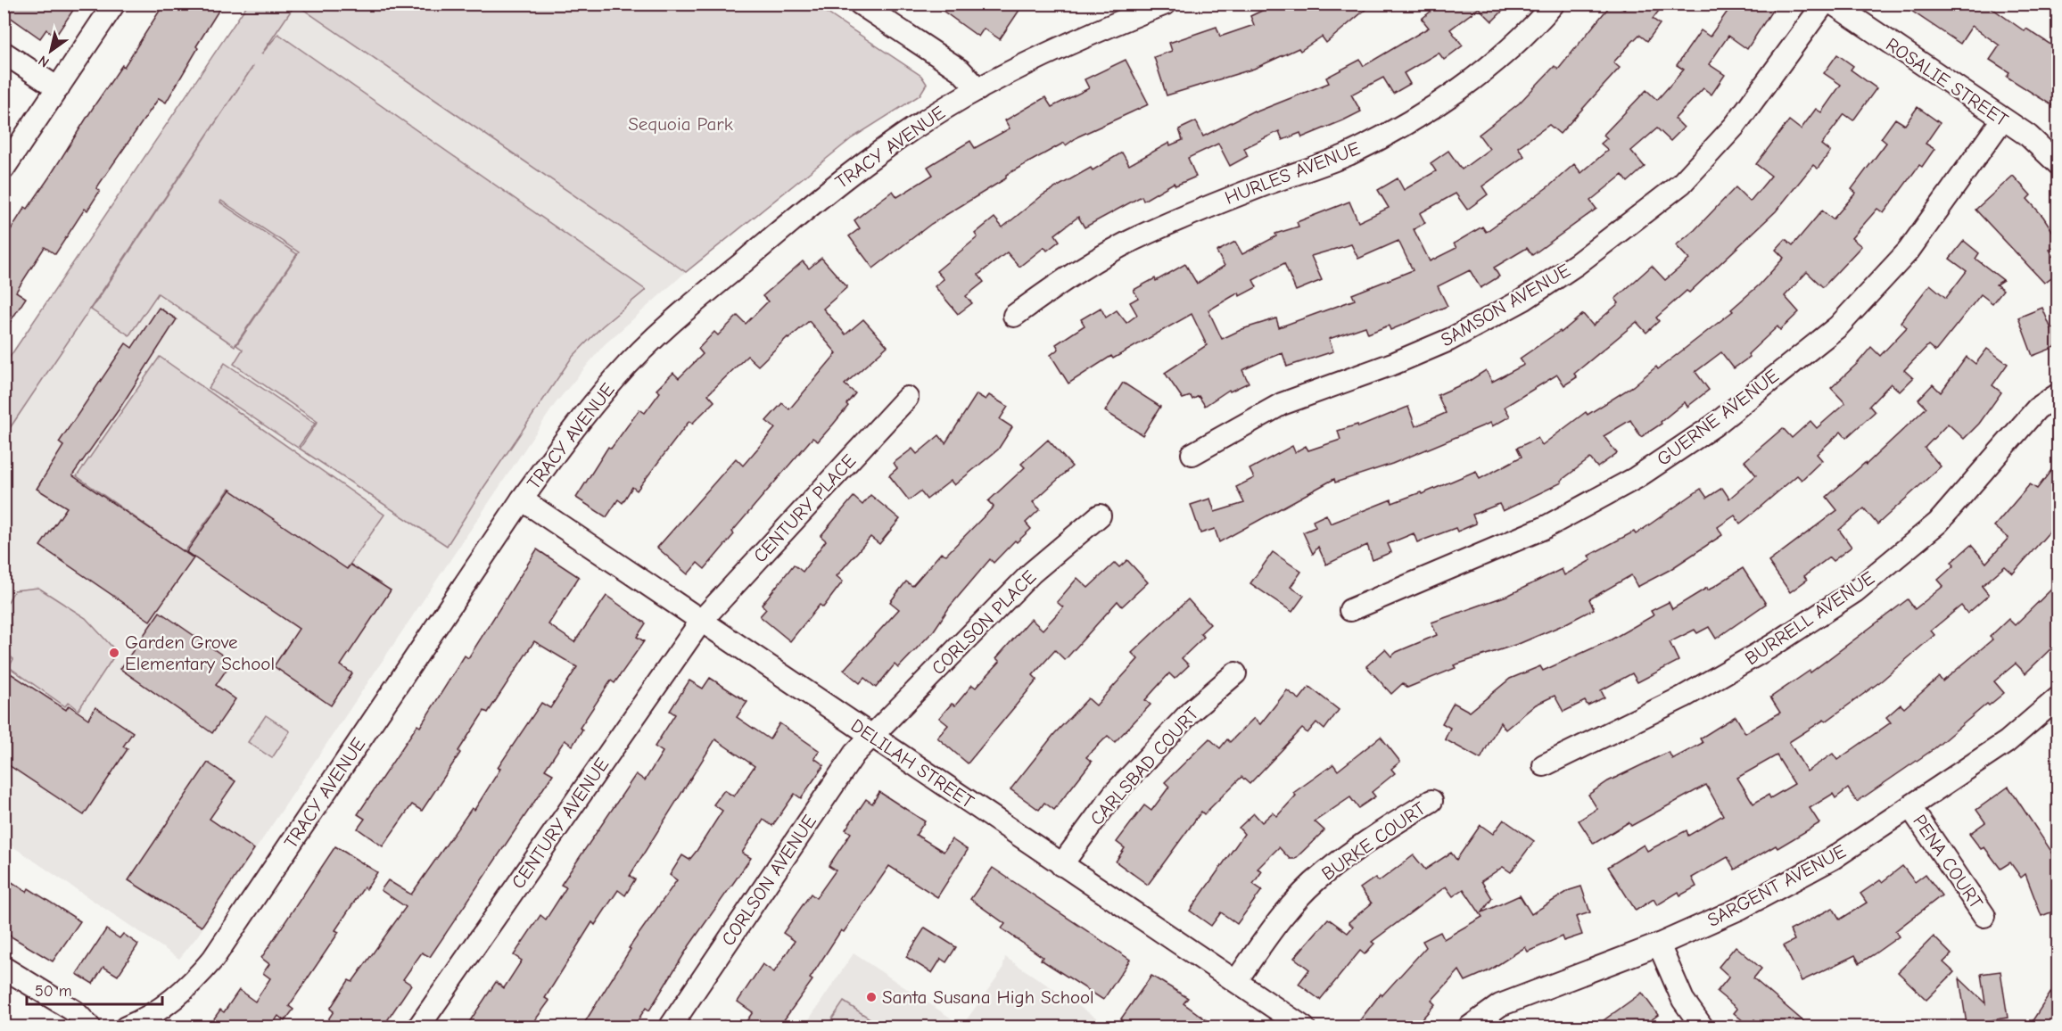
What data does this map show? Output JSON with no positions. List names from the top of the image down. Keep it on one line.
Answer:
{"streets":{"street":["ROSALIE STREET","TRACY AVENUE","HURLES AVENUE","SAMSON AVENUE","GUERNE AVENUE","CENTURY PLACE","BURRELL AVENUE","CORLSON PLACE","DELILAH STREET","CARLSBAD COURT","CENTURY AVENUE","BURKE COURT","PENA COURT","CORLSON AVENUE","SARGENT AVENUE"]},"crossings":[["ROSALIE STREET","GUERNE AVENUE"],["TRACY AVENUE","DELILAH STREET"],["CENTURY PLACE","DELILAH STREET"],["CENTURY PLACE","CENTURY AVENUE"],["CORLSON PLACE","DELILAH STREET"],["CORLSON PLACE","CORLSON AVENUE"],["DELILAH STREET","CARLSBAD COURT"],["DELILAH STREET","CENTURY AVENUE"],["DELILAH STREET","BURKE COURT"],["DELILAH STREET","CORLSON AVENUE"],["PENA COURT","SARGENT AVENUE"]],"parks":["Sequoia Park"],"places":["Garden Grove Elementary School","Santa Susana High School"],"scale_bar":"50 m","north":"bottom left"}
